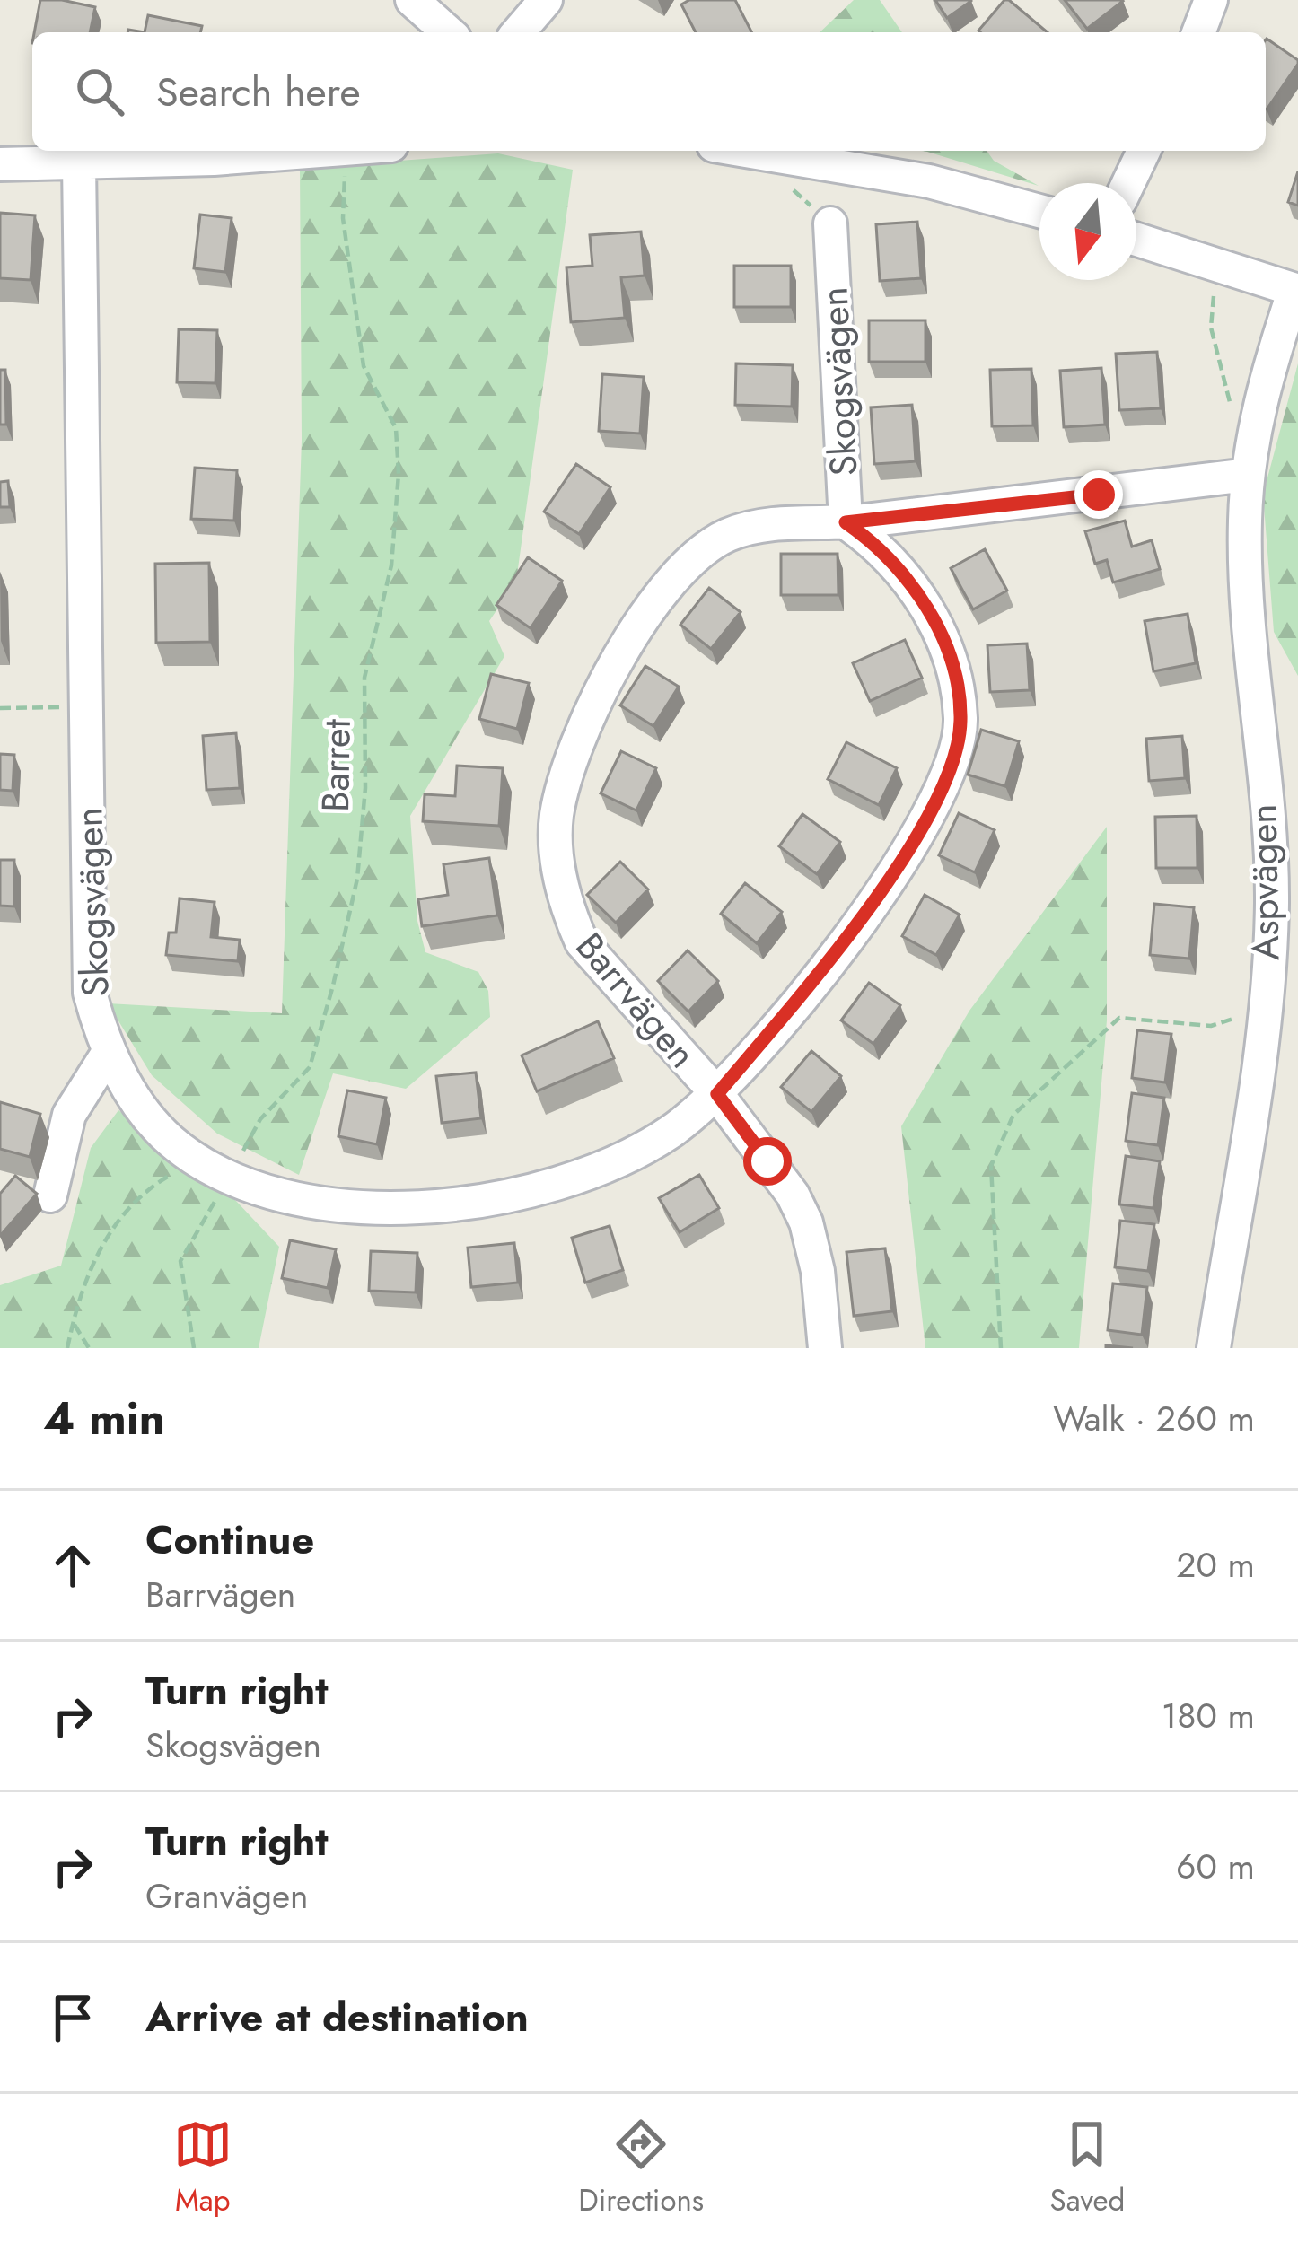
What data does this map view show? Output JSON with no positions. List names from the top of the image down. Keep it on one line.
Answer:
{"streets":{"street":["Skogsvägen","Aspvägen","Barrvägen"],"path":["Barret"]},"crossings":[["Skogsvägen","Barret"],["Skogsvägen","Barrvägen"],["Aspvägen","Barrvägen"]],"north":"bottom","page":{"search":"Search here","heading":["4 min","Walk · 260 m"],"list":[["Continue","Barrvägen","20 m"],["Turn right","Skogsvägen","180 m"],["Turn right","Granvägen","60 m"],"Arrive at destination"],"nav":["Map","Directions","Saved"]}}
